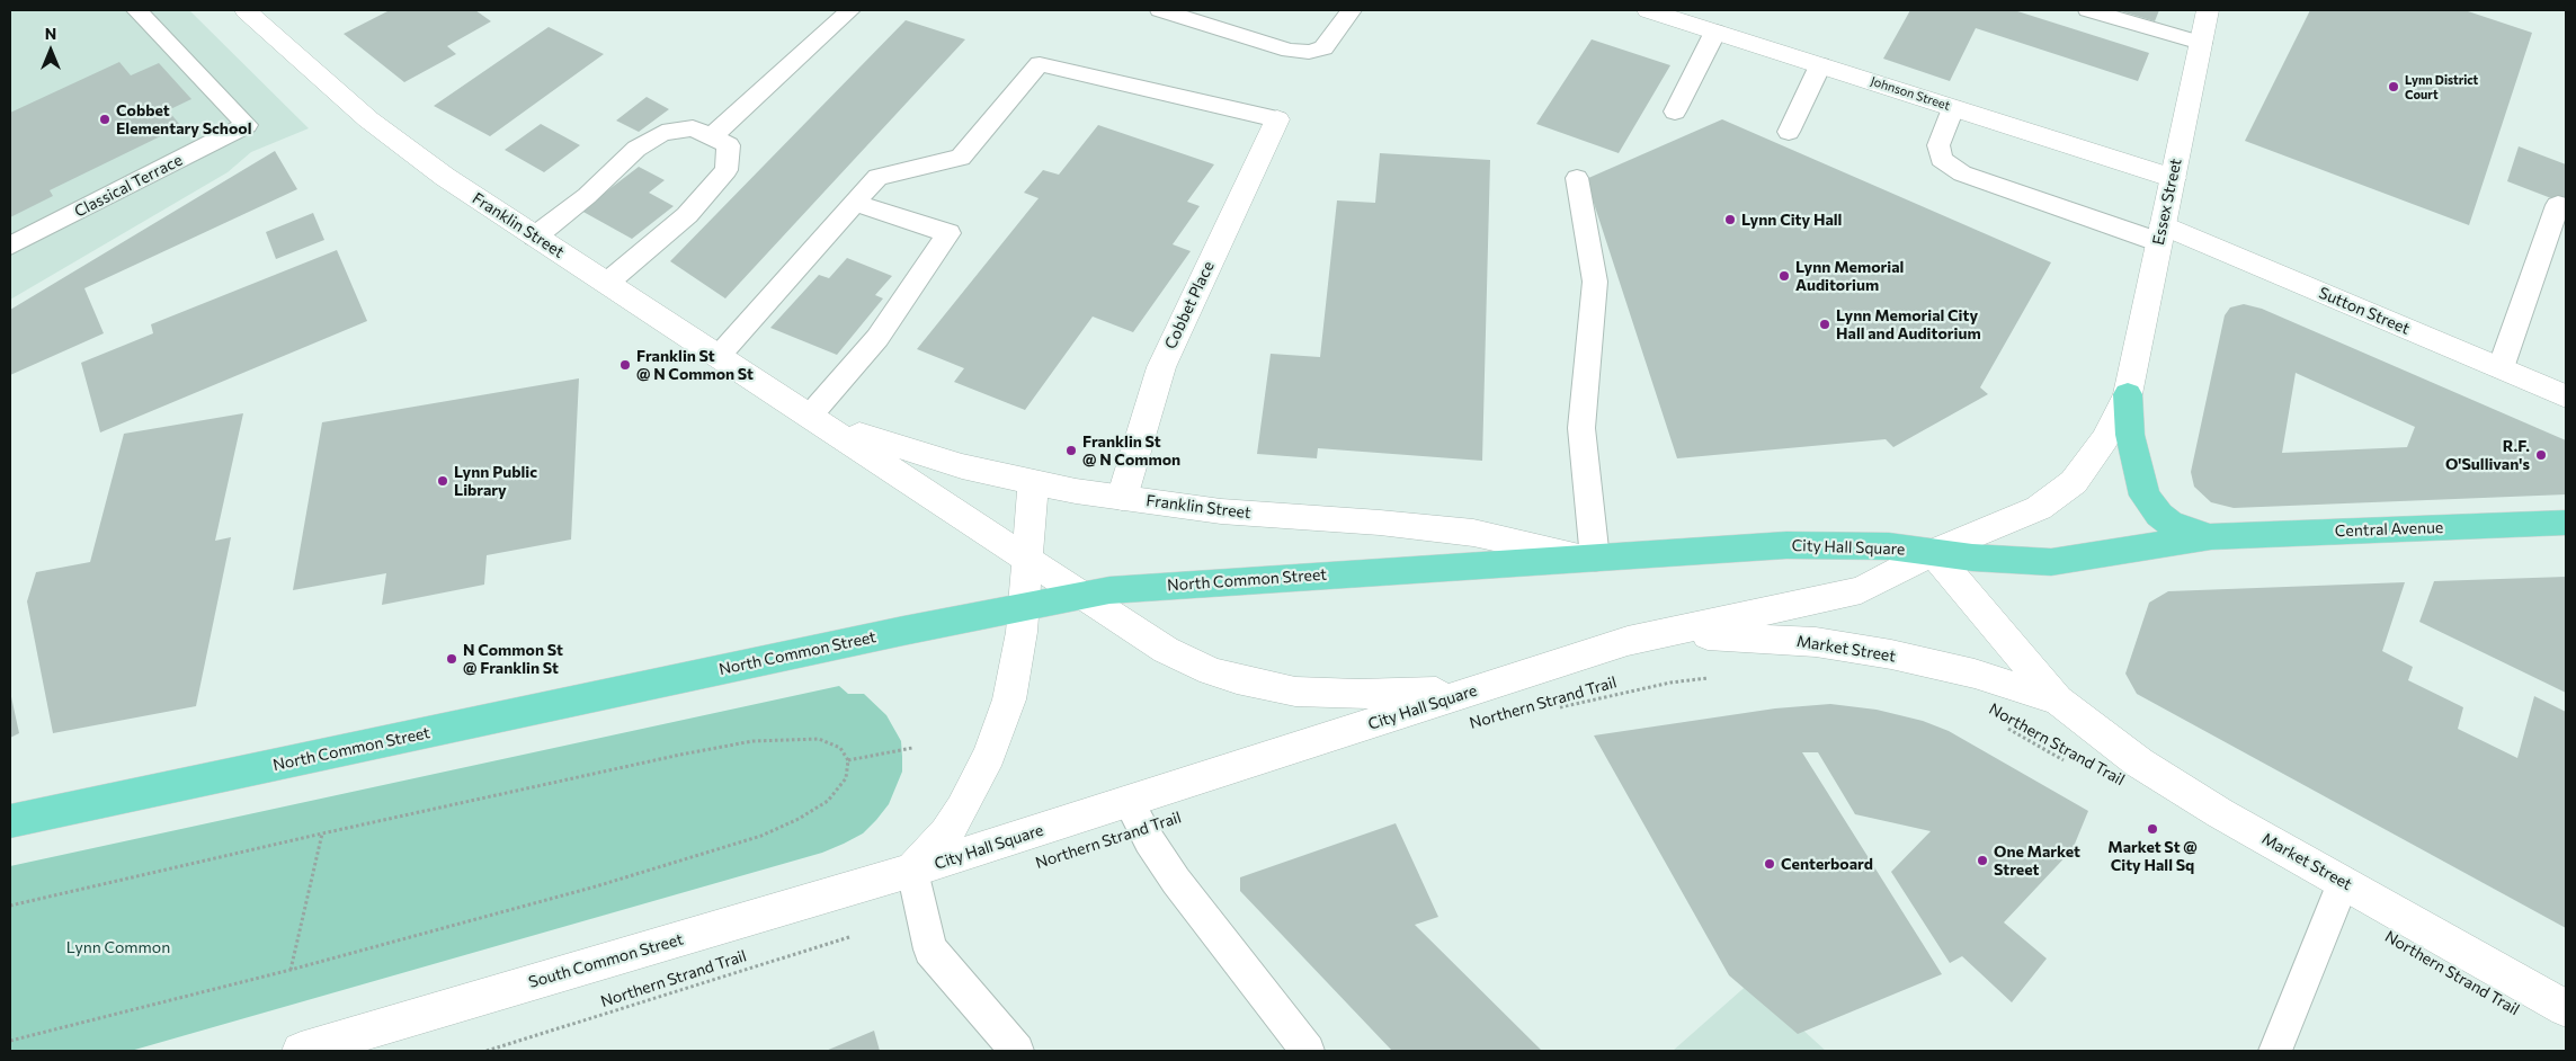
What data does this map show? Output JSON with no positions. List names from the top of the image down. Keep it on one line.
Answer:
{"streets":{"main road":["Johnson Street","Essex Street","Franklin Street","Cobbet Place","Sutton Street","Central Avenue","City Hall Square","North Common Street","Market Street","South Common Street"],"lane":["Classical Terrace"],"path":["Northern Strand Trail"]},"crossings":[["Johnson Street","Essex Street"],["Essex Street","Sutton Street"],["Essex Street","City Hall Square"],["Franklin Street","Cobbet Place"],["Franklin Street","City Hall Square"],["Franklin Street","North Common Street"],["Central Avenue","City Hall Square"],["City Hall Square","North Common Street"],["City Hall Square","Market Street"],["City Hall Square","South Common Street"]],"parks":["Lynn Common"],"places":["Lynn District Court","Cobbet Elementary School","Lynn City Hall","Lynn Memorial Auditorium","Lynn Memorial City Hall and Auditorium","Franklin St @ N Common St","Franklin St @ N Common","R.F. O'Sullivan's","Lynn Public Library","N Common St @ Franklin St","Market St @ City Hall Sq","One Market Street","Centerboard"],"north":"top"}
